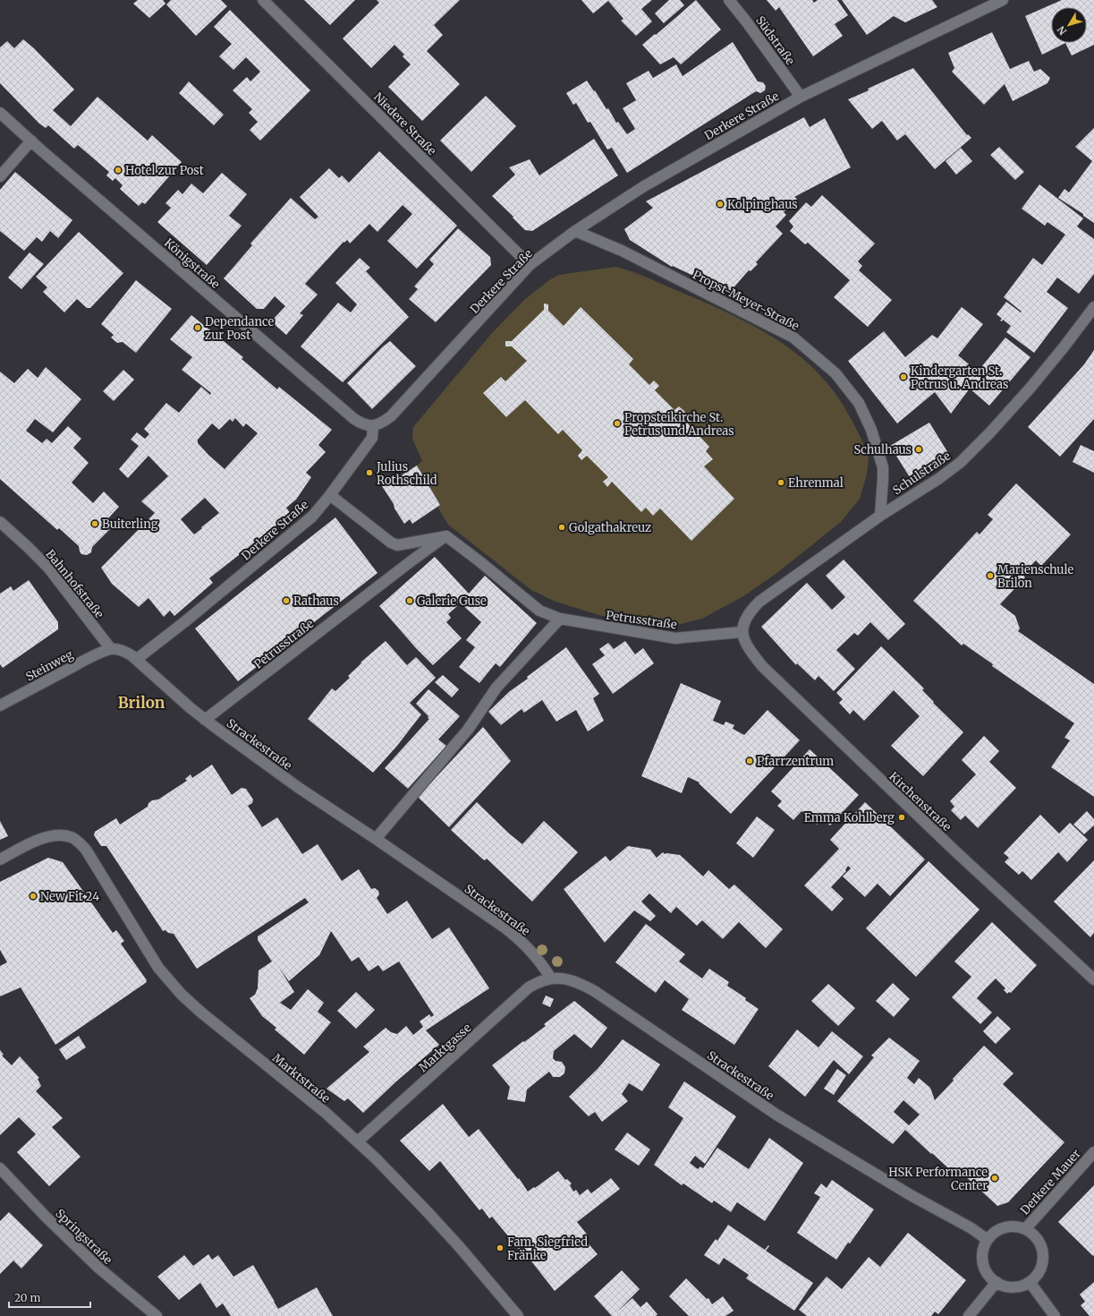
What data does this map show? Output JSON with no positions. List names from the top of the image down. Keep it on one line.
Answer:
{"streets":{"street":["Südstraße","Derkere Straße","Niedere Straße","Königstraße","Propst-Meyer-Straße","Schulstraße","Bahnhofstraße","Petrusstraße","Steinweg","Strackestraße","Kirchenstraße","Marktgasse","Marktstraße","Derkere Mauer","Springstraße"]},"crossings":[["Südstraße","Derkere Straße"],["Derkere Straße","Niedere Straße"],["Derkere Straße","Königstraße"],["Derkere Straße","Propst-Meyer-Straße"],["Derkere Straße","Strackestraße"],["Propst-Meyer-Straße","Schulstraße"],["Schulstraße","Petrusstraße"],["Schulstraße","Kirchenstraße"],["Bahnhofstraße","Steinweg"],["Bahnhofstraße","Strackestraße"],["Petrusstraße","Strackestraße"],["Petrusstraße","Kirchenstraße"],["Steinweg","Strackestraße"],["Strackestraße","Marktgasse"],["Strackestraße","Derkere Mauer"],["Marktgasse","Marktstraße"]],"districts":["Brilon"],"places":["Hotel zur Post","Kolpinghaus","Dependance zur Post","Kindergarten St. Petrus u. Andreas","Propsteikirche St. Petrus und Andreas","Schulhaus","Julius Rothschild","Ehrenmal","Buiterling","Golgathakreuz","Marienschule Brilon","Rathaus","Galerie Guse","Pfarrzentrum","Emma Kohlberg","New Fit 24","HSK Performance Center","Fam. Siegfried Fränke"],"scale_bar":"20 m","north":"bottom left"}
